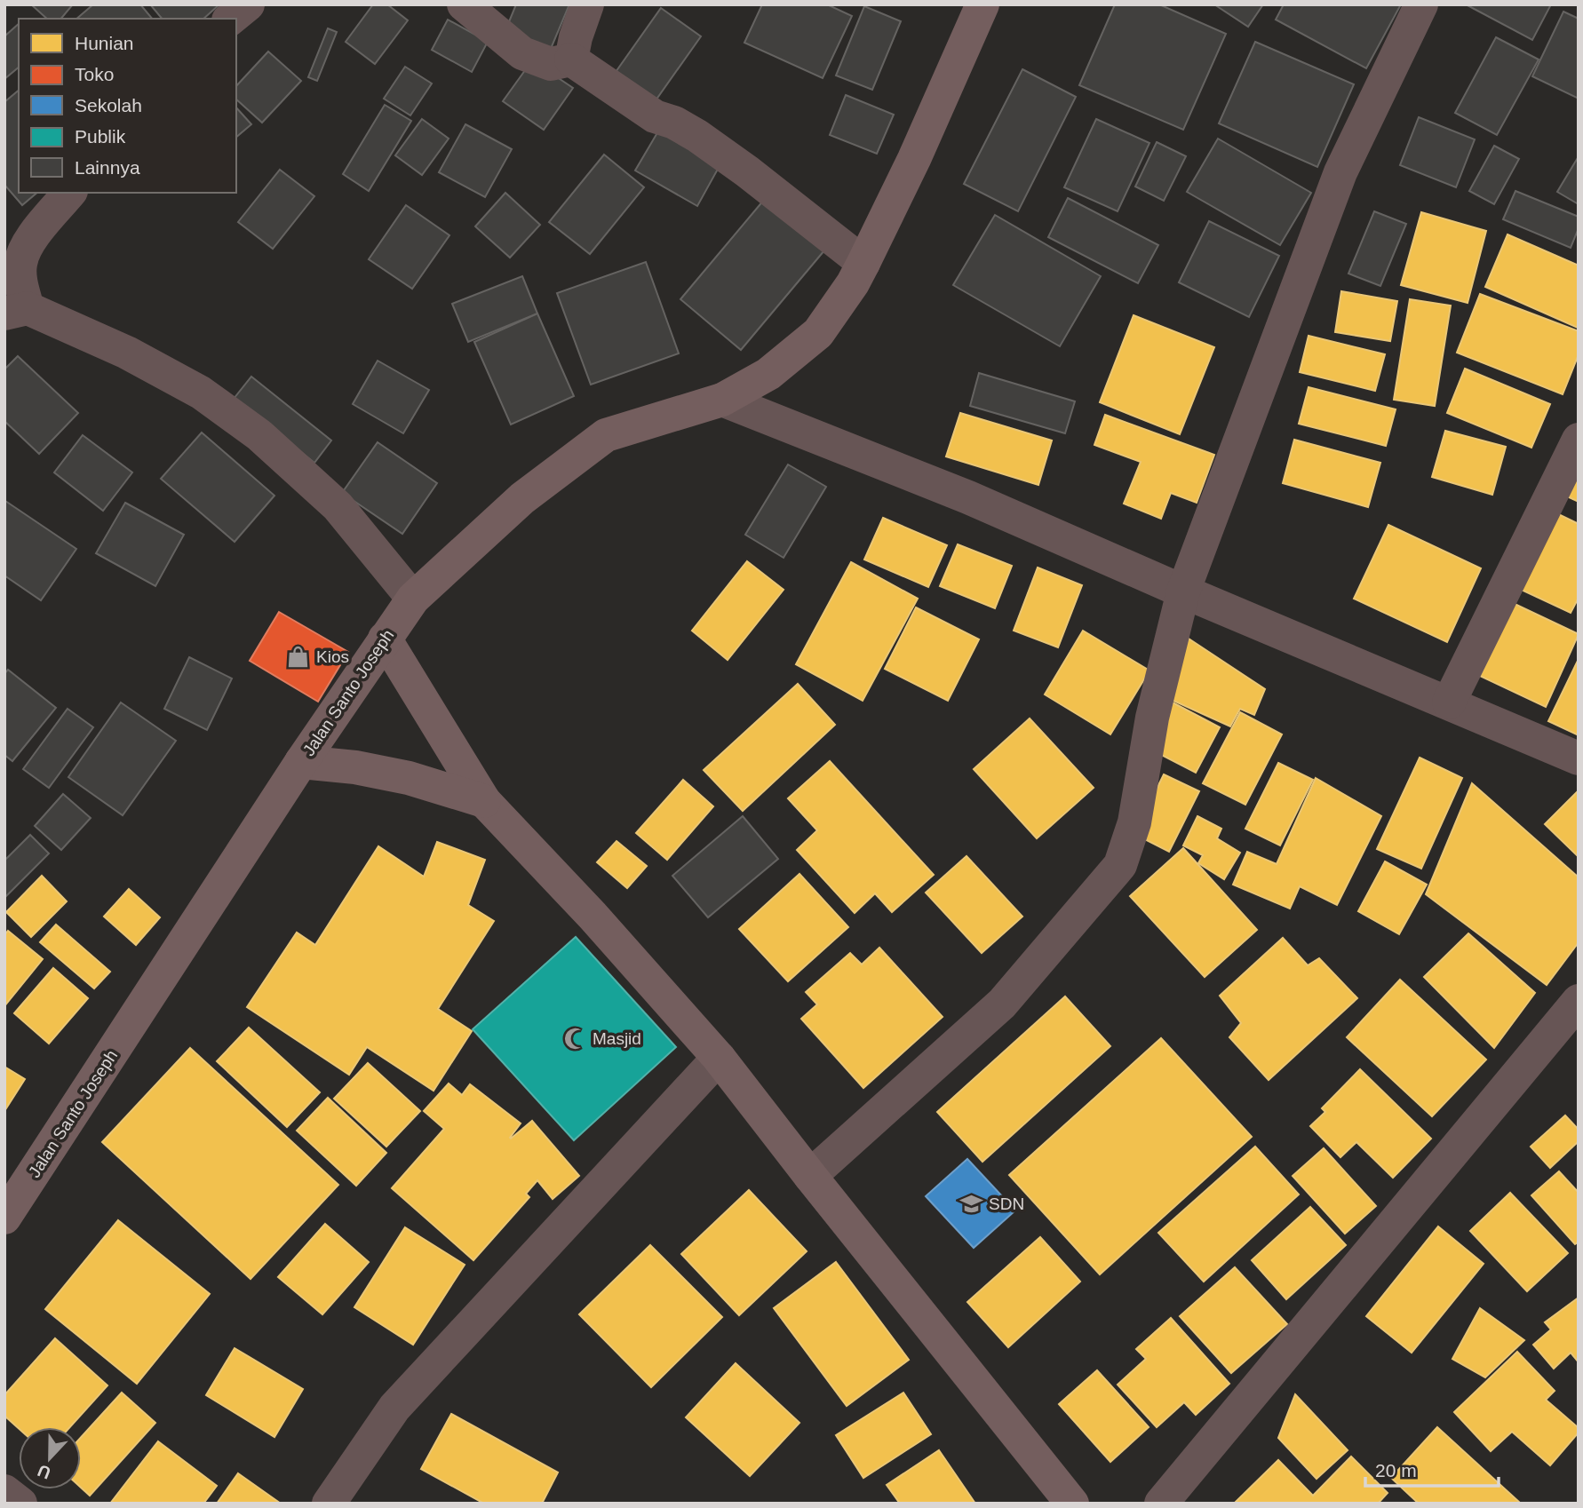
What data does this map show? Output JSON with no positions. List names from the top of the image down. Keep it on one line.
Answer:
{"streets":{"main road":["Jalan Santo Joseph"]},"places":{"shop":["Kios"],"mosque":["Masjid"],"school or university":["SDN"]},"legend":["Hunian","Toko","Sekolah","Publik","Lainnya"],"scale_bar":"20 m","north":"bottom"}
